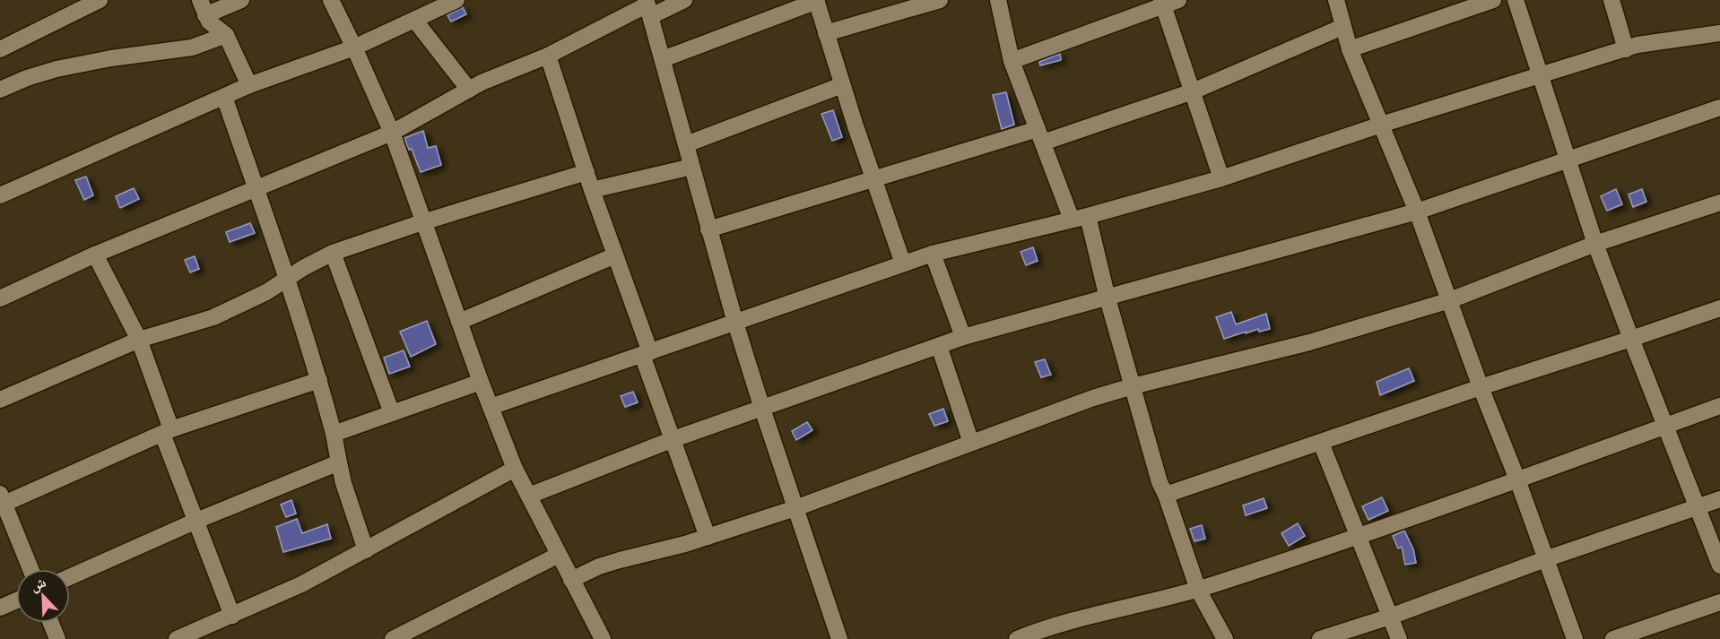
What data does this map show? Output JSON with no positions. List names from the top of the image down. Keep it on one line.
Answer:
{"north":"top left"}
